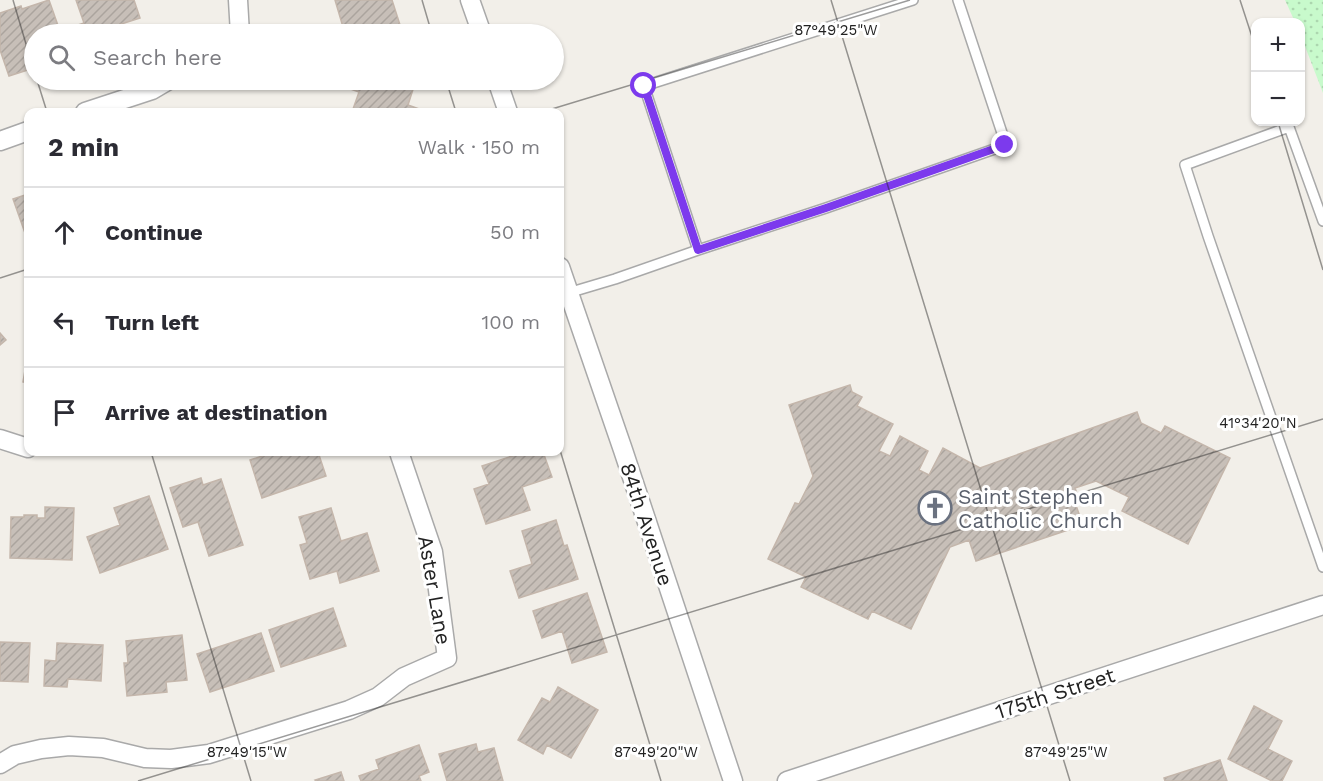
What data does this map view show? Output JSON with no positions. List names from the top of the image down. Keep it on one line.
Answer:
{"streets":{"street":["84th Avenue","Aster Lane","175th Street"]},"places":{"church":["Saint Stephen Catholic Church"]},"page":{"map_buttons":["+","−"],"search":"Search here","heading":["2 min","Walk · 150 m"],"list":[["Continue","50 m"],["Turn left","100 m"],"Arrive at destination"]},"coordinates":["87°49'25\"W","41°34'20\"N","87°49'15\"W","87°49'20\"W"]}
